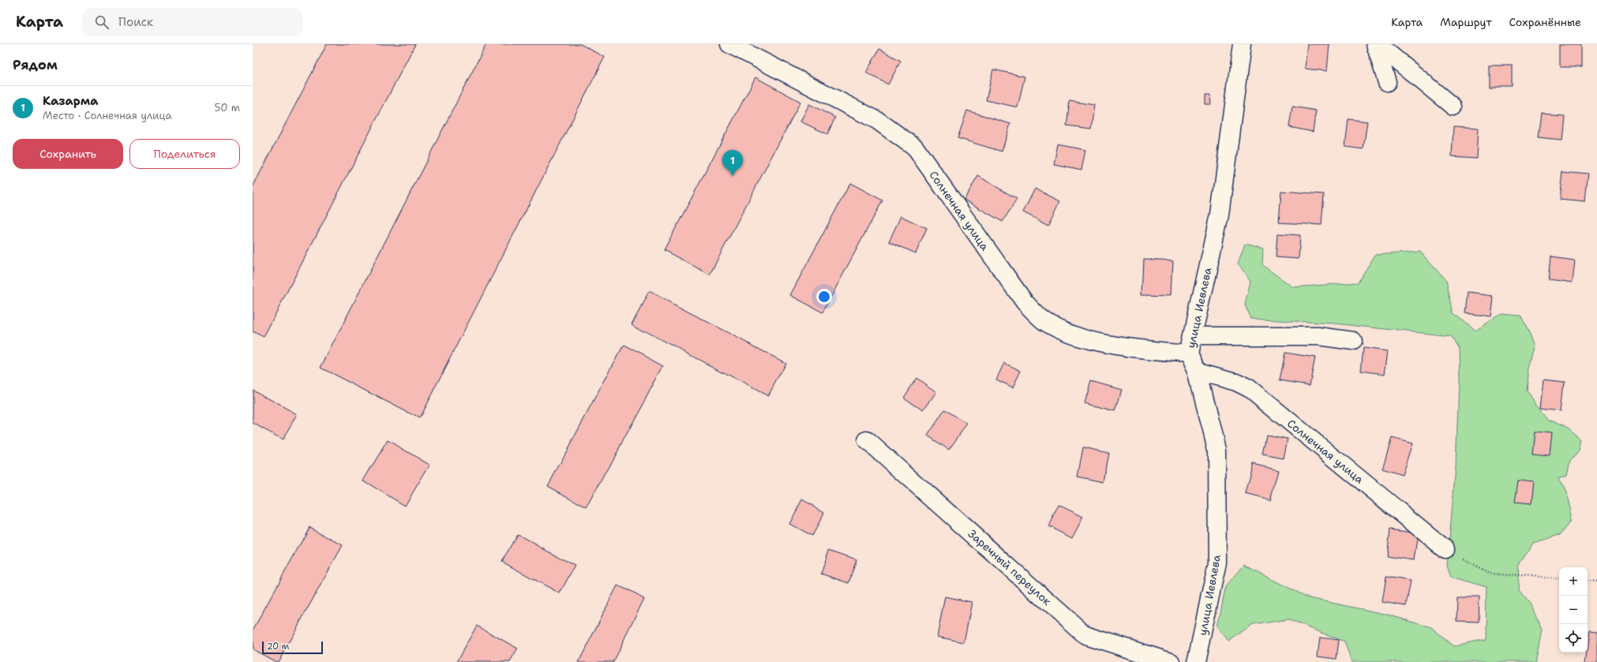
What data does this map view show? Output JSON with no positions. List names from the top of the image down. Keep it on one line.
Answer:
{"streets":{"street":["Солнечная улица","улица Иевлева","Заречный переулок"]},"crossings":[["Солнечная улица","улица Иевлева"]],"scale_bar":"20 m","page":{"header":"Карта","search":"Поиск","nav":["Карта","Маршрут","Сохранённые"],"heading":"Рядом","list":[{"mark":"1","name":"Казарма","note":"Место · Солнечная улица","value":"50 m"}],"buttons":["Сохранить","Поделиться"],"pins":"1","map_buttons":["+","−"],"scale":"20 m"}}
